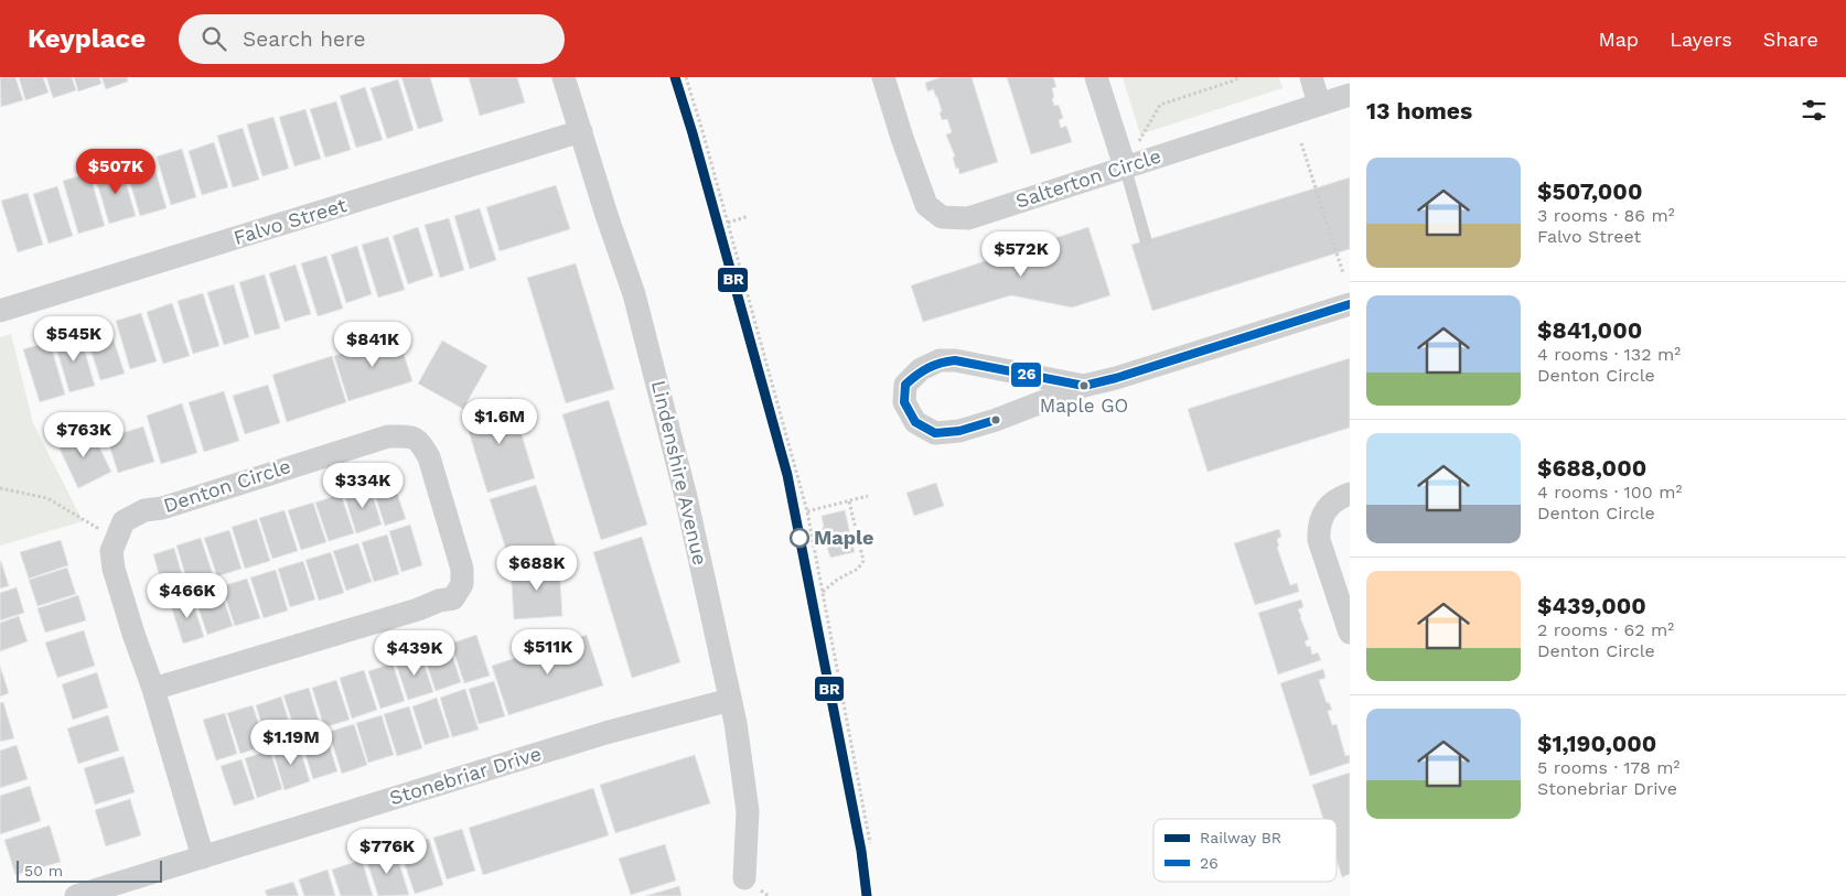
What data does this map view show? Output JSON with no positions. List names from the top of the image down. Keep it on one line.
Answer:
{"streets":{"street":["Salterton Circle","Falvo Street","Lindenshire Avenue","Denton Circle","Stonebriar Drive"]},"crossings":[["Falvo Street","Lindenshire Avenue"],["Lindenshire Avenue","Stonebriar Drive"],["Denton Circle","Stonebriar Drive"]],"places":["Maple GO","Maple"],"lines":["rail line BR","transit line 26"],"legend":["Railway BR","26"],"scale_bar":"50 m","page":{"header":"Keyplace","search":"Search here","nav":["Map","Layers","Share"],"heading":"13 homes","list":[{"name":"$507,000","note":"3 rooms · 86 m² · Falvo Street"},{"name":"$841,000","note":"4 rooms · 132 m² · Denton Circle"},{"name":"$688,000","note":"4 rooms · 100 m² · Denton Circle"},{"name":"$439,000","note":"2 rooms · 62 m² · Denton Circle"},{"name":"$1,190,000","note":"5 rooms · 178 m² · Stonebriar Drive"}],"price":["$507K","$572K","$545K","$841K","$1.6M","$763K","$334K","$688K","$466K","$511K","$439K","$1.19M","$776K"],"scale":"50 m"}}
